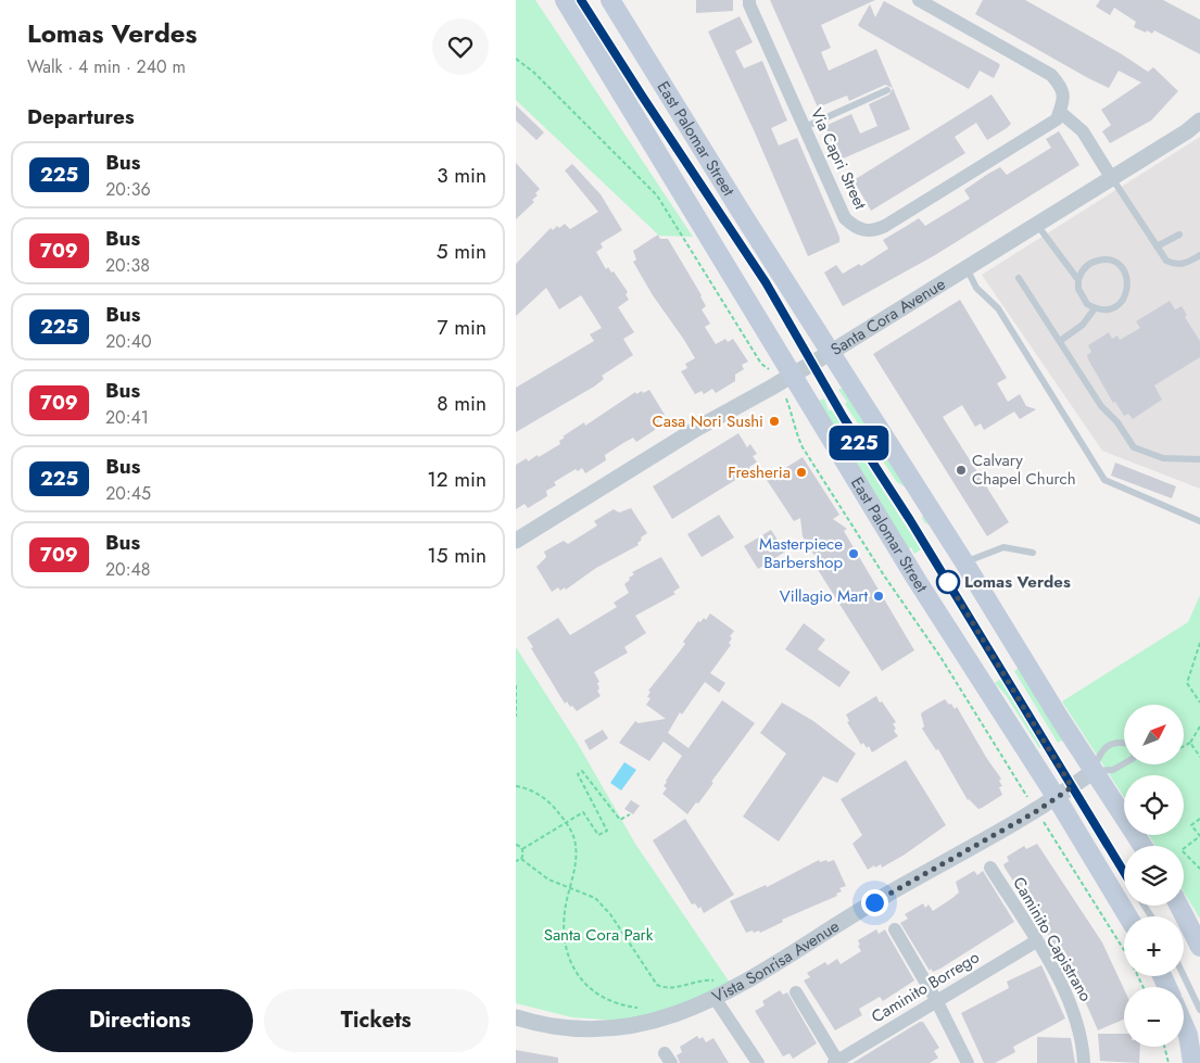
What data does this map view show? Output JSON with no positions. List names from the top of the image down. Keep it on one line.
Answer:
{"streets":{"main road":["East Palomar Street"],"street":["Via Capri Street","Santa Cora Avenue","Caminito Capistrano","Vista Sonrisa Avenue","Caminito Borrego"]},"crossings":[["East Palomar Street","Santa Cora Avenue"],["East Palomar Street","Vista Sonrisa Avenue"],["Caminito Capistrano","Caminito Borrego"]],"parks":["Santa Cora Park"],"places":["Casa Nori Sushi","Calvary Chapel Church","Fresheria","Masterpiece Barbershop","Lomas Verdes","Villagio Mart"],"lines":["bus line 225"],"north":"top right","page":{"heading":[["Lomas Verdes","Walk · 4 min · 240 m"],"Departures"],"on_map":"225","list":[{"mark":"225","name":"Bus","note":"20:36","value":"3 min"},{"mark":"709","name":"Bus","note":"20:38","value":"5 min"},{"mark":"225","name":"Bus","note":"20:40","value":"7 min"},{"mark":"709","name":"Bus","note":"20:41","value":"8 min"},{"mark":"225","name":"Bus","note":"20:45","value":"12 min"},{"mark":"709","name":"Bus","note":"20:48","value":"15 min"}],"map_buttons":["+","−"],"buttons":["Directions","Tickets"]}}
